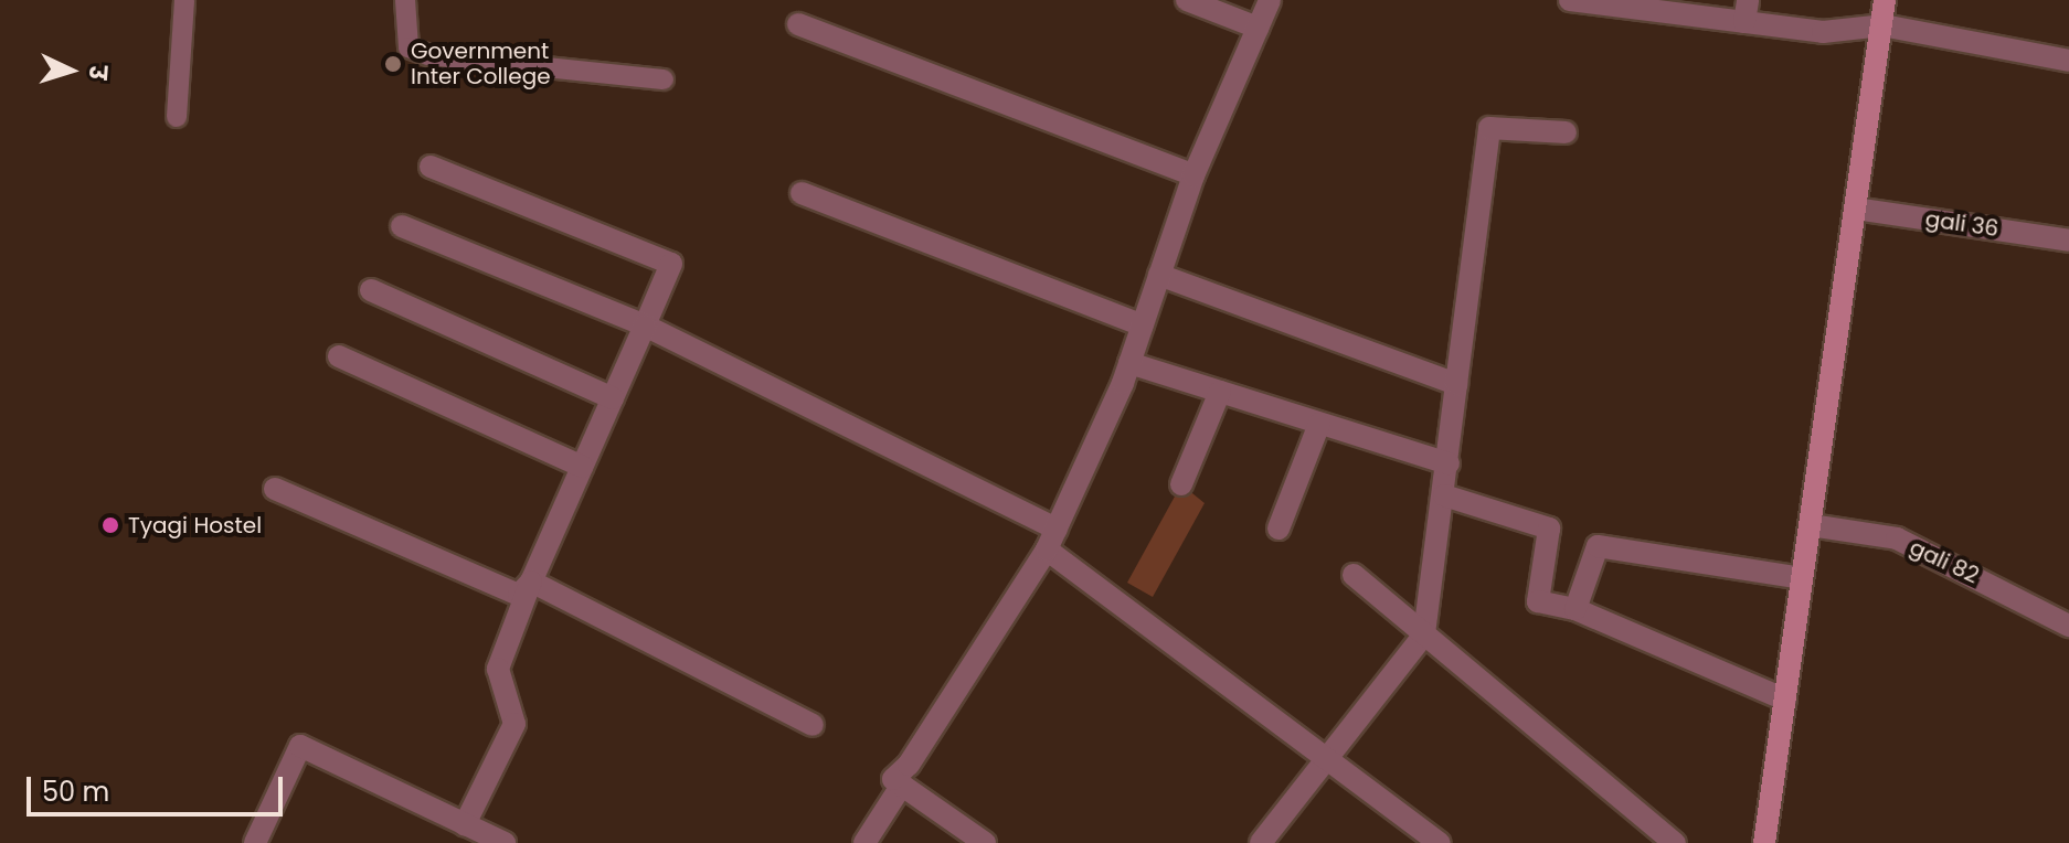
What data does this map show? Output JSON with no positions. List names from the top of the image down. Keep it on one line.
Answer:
{"streets":{"street":["gali 36","gali 82"]},"places":["Government Inter College","Tyagi Hostel"],"scale_bar":"50 m","north":"right"}
